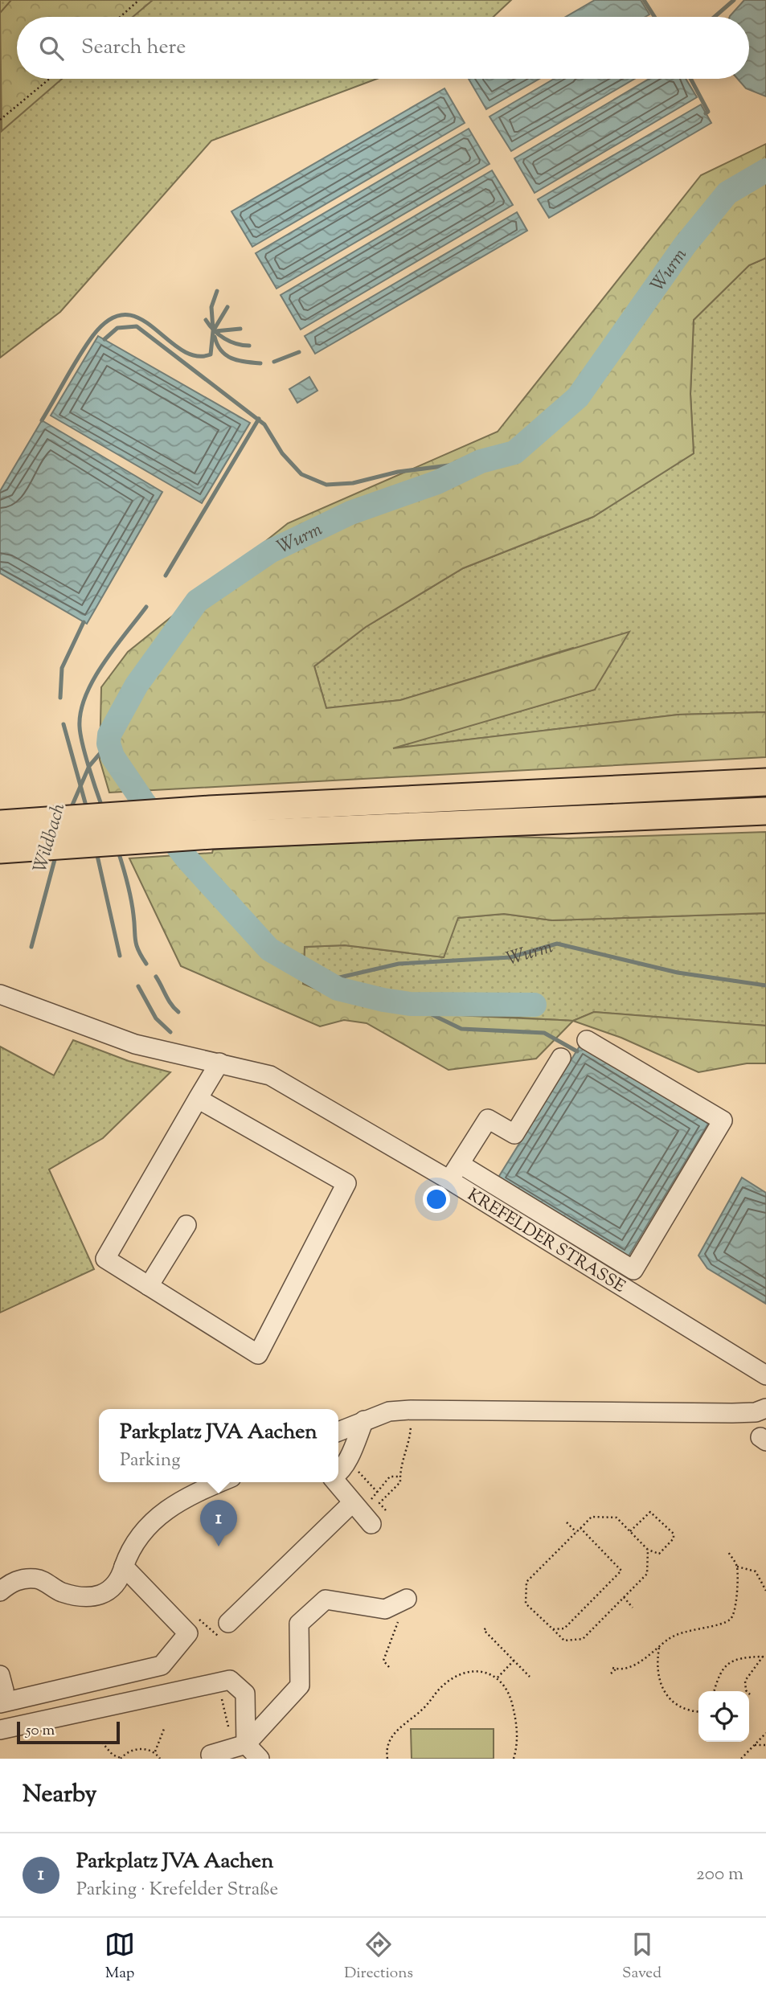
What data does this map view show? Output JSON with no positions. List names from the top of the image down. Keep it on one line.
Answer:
{"streets":{"street":["KREFELDER STRASSE"]},"water":["Wurm","Wildbach"],"scale_bar":"50 m","page":{"search":"Search here","popup":["Parkplatz JVA Aachen","Parking"],"pins":"1","scale":"50 m","heading":"Nearby","list":[{"mark":"1","name":"Parkplatz JVA Aachen","note":"Parking · Krefelder Straße","value":"200 m"}],"nav":["Map","Directions","Saved"]}}
